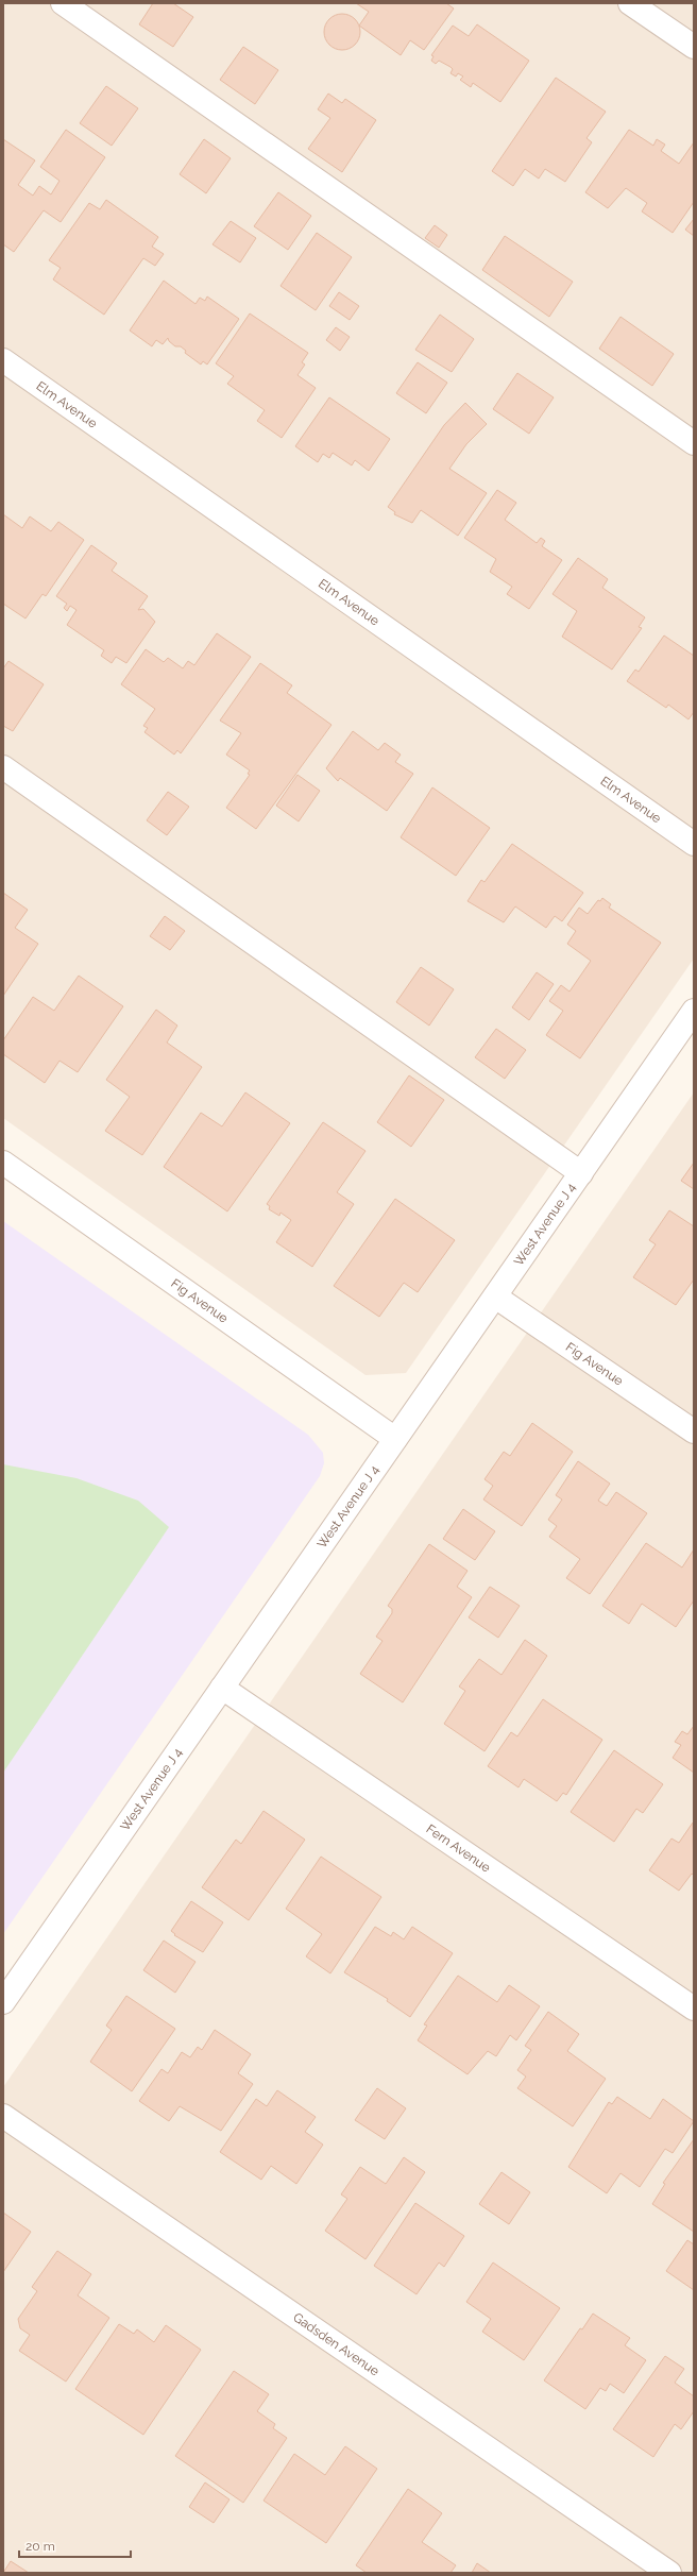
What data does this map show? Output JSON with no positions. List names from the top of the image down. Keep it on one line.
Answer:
{"streets":{"street":["Elm Avenue","West Avenue J 4","Fig Avenue","Fern Avenue","Gadsden Avenue"]},"crossings":[["West Avenue J 4","Fig Avenue"],["West Avenue J 4","Fern Avenue"]],"scale_bar":"20 m"}
